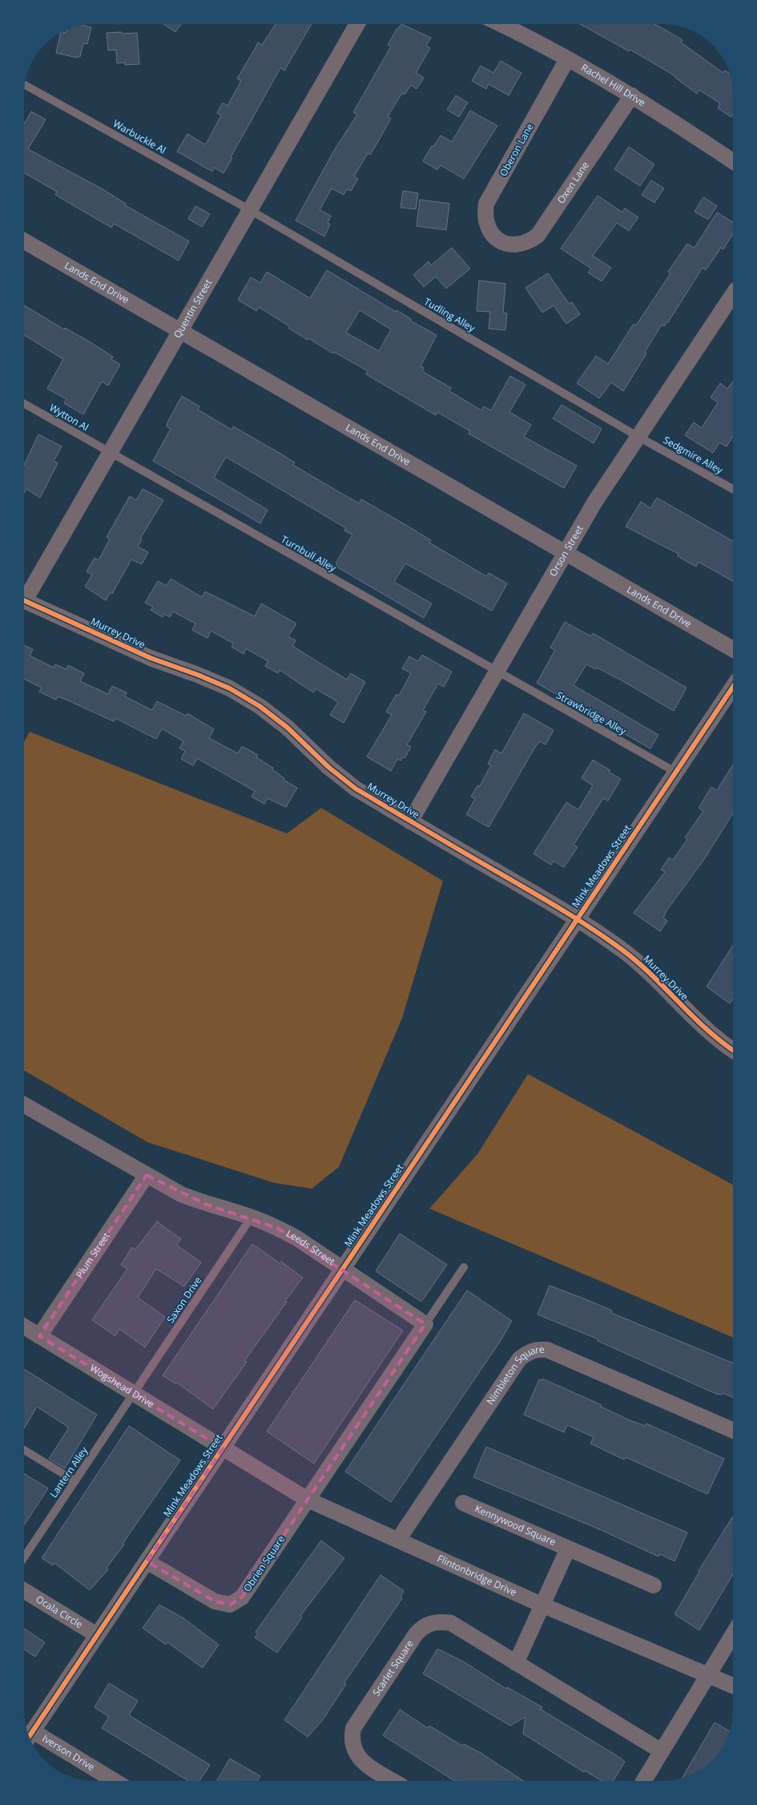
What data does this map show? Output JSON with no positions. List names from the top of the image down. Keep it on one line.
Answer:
{"streets":{"street":["Rachel Hill Drive","Oberon Lane","Oxen Lane","Lands End Drive","Quentin Street","Orson Street","Murrey Drive","Mink Meadows Street","Leeds Street","Plum Street","Nimbleton Square","Wogshead Drive","Kennywood Square","Obrien Square","Flintonbridge Drive","Ocala Circle","Scarlet Square","Iverson Drive"],"lane":["Warbuckle Al","Tudling Alley","Wytton Al","Sedgmire Alley","Turnbull Alley","Strawbridge Alley","Saxon Drive","Lantern Alley"]},"crossings":[["Rachel Hill Drive","Oberon Lane"],["Rachel Hill Drive","Oxen Lane"],["Warbuckle Al","Quentin Street"],["Warbuckle Al","Tudling Alley"],["Oberon Lane","Oxen Lane"],["Lands End Drive","Quentin Street"],["Lands End Drive","Orson Street"],["Quentin Street","Tudling Alley"],["Quentin Street","Wytton Al"],["Quentin Street","Turnbull Alley"],["Tudling Alley","Sedgmire Alley"],["Tudling Alley","Orson Street"],["Wytton Al","Turnbull Alley"],["Sedgmire Alley","Orson Street"],["Orson Street","Turnbull Alley"],["Orson Street","Murrey Drive"],["Orson Street","Strawbridge Alley"],["Turnbull Alley","Strawbridge Alley"],["Murrey Drive","Mink Meadows Street"],["Strawbridge Alley","Mink Meadows Street"],["Mink Meadows Street","Leeds Street"],["Mink Meadows Street","Wogshead Drive"],["Mink Meadows Street","Obrien Square"],["Mink Meadows Street","Flintonbridge Drive"],["Mink Meadows Street","Ocala Circle"],["Mink Meadows Street","Iverson Drive"],["Leeds Street","Plum Street"],["Leeds Street","Saxon Drive"],["Plum Street","Wogshead Drive"],["Saxon Drive","Wogshead Drive"],["Saxon Drive","Lantern Alley"],["Nimbleton Square","Flintonbridge Drive"],["Wogshead Drive","Lantern Alley"],["Wogshead Drive","Flintonbridge Drive"],["Kennywood Square","Flintonbridge Drive"],["Obrien Square","Flintonbridge Drive"]]}
